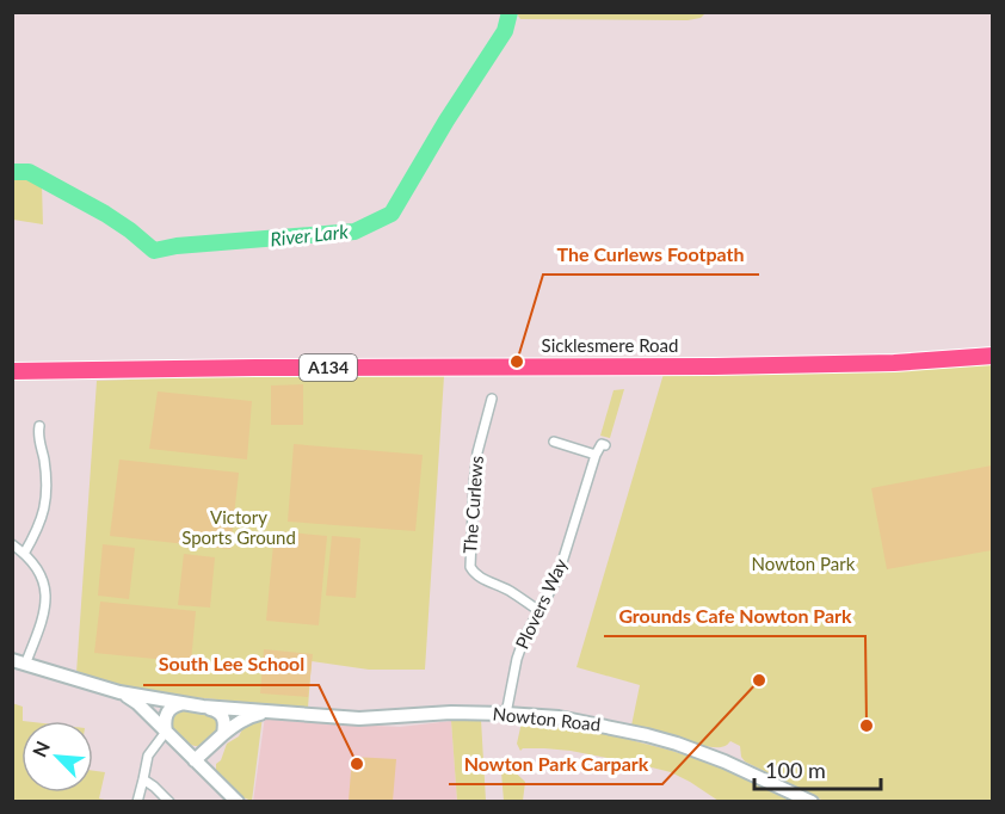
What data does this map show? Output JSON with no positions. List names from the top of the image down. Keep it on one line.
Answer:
{"streets":{"highway":["Sicklesmere Road","A134"],"street":["The Curlews","Plovers Way","Nowton Road"]},"crossings":[["The Curlews","Plovers Way"],["Plovers Way","Nowton Road"]],"water":["River Lark"],"parks":["Victory Sports Ground","Nowton Park"],"places":["The Curlews Footpath","Nowton Park Carpark","Grounds Cafe Nowton Park","South Lee School"],"scale_bar":"100 m","north":"top left"}
